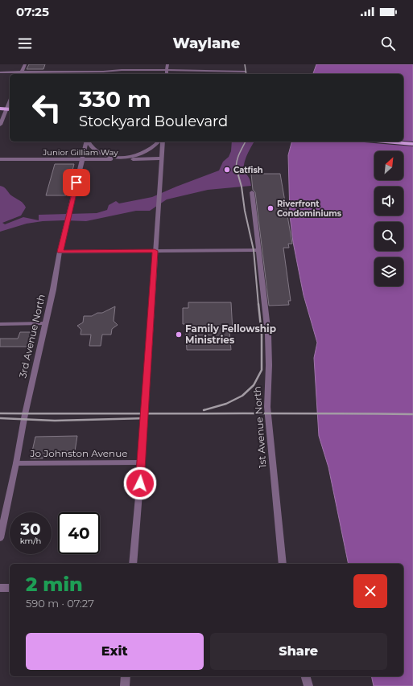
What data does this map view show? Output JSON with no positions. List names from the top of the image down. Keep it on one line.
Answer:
{"streets":{"street":["Junior Gilliam Way","3rd Avenue North","1st Avenue North","Jo Johnston Avenue"]},"crossings":[["Junior Gilliam Way","3rd Avenue North"],["3rd Avenue North","Jo Johnston Avenue"]],"places":["Catfish","Riverfront Condominiums","Family Fellowship Ministries"],"north":"top right","page":{"status":"07:25","header":"Waylane","turn":["330 m","Stockyard Boulevard"],"speed":"30 km/h","limit":"40","heading":["2 min","590 m · 07:27"],"buttons":["Exit","Share"]}}
